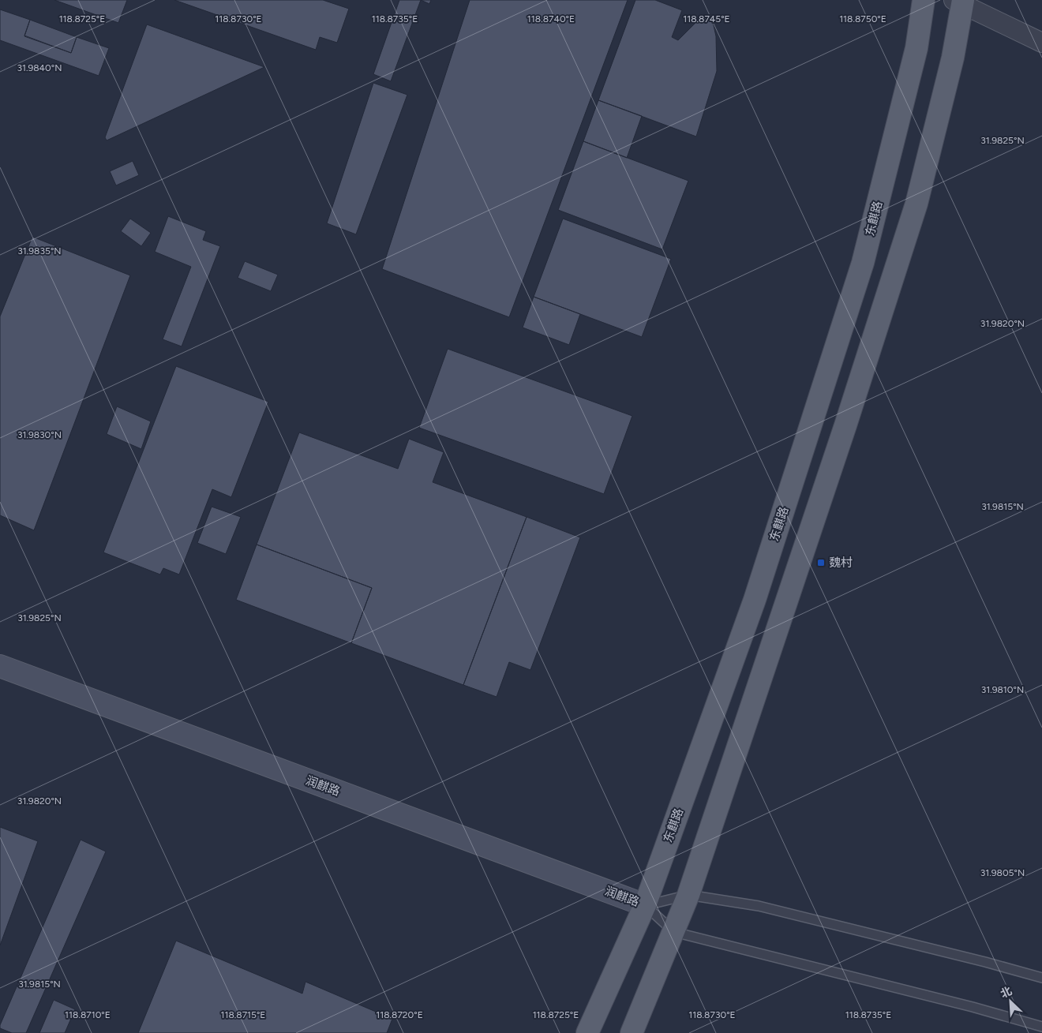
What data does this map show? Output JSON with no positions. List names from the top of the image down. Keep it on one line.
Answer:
{"streets":{"main road":["东麒路"],"street":["润麒路"]},"crossings":[["东麒路","润麒路"]],"places":{"transit":["魏村"]},"north":"top left","coordinates":["118.8740°E","118.8745°E","118.8750°E","118.8725°E","118.8730°E","118.8735°E","31.9840°N","31.9825°N","31.9835°N","31.9820°N","31.9830°N","31.9815°N","31.9810°N","31.9805°N","118.8710°E","118.8715°E","118.8720°E"]}
